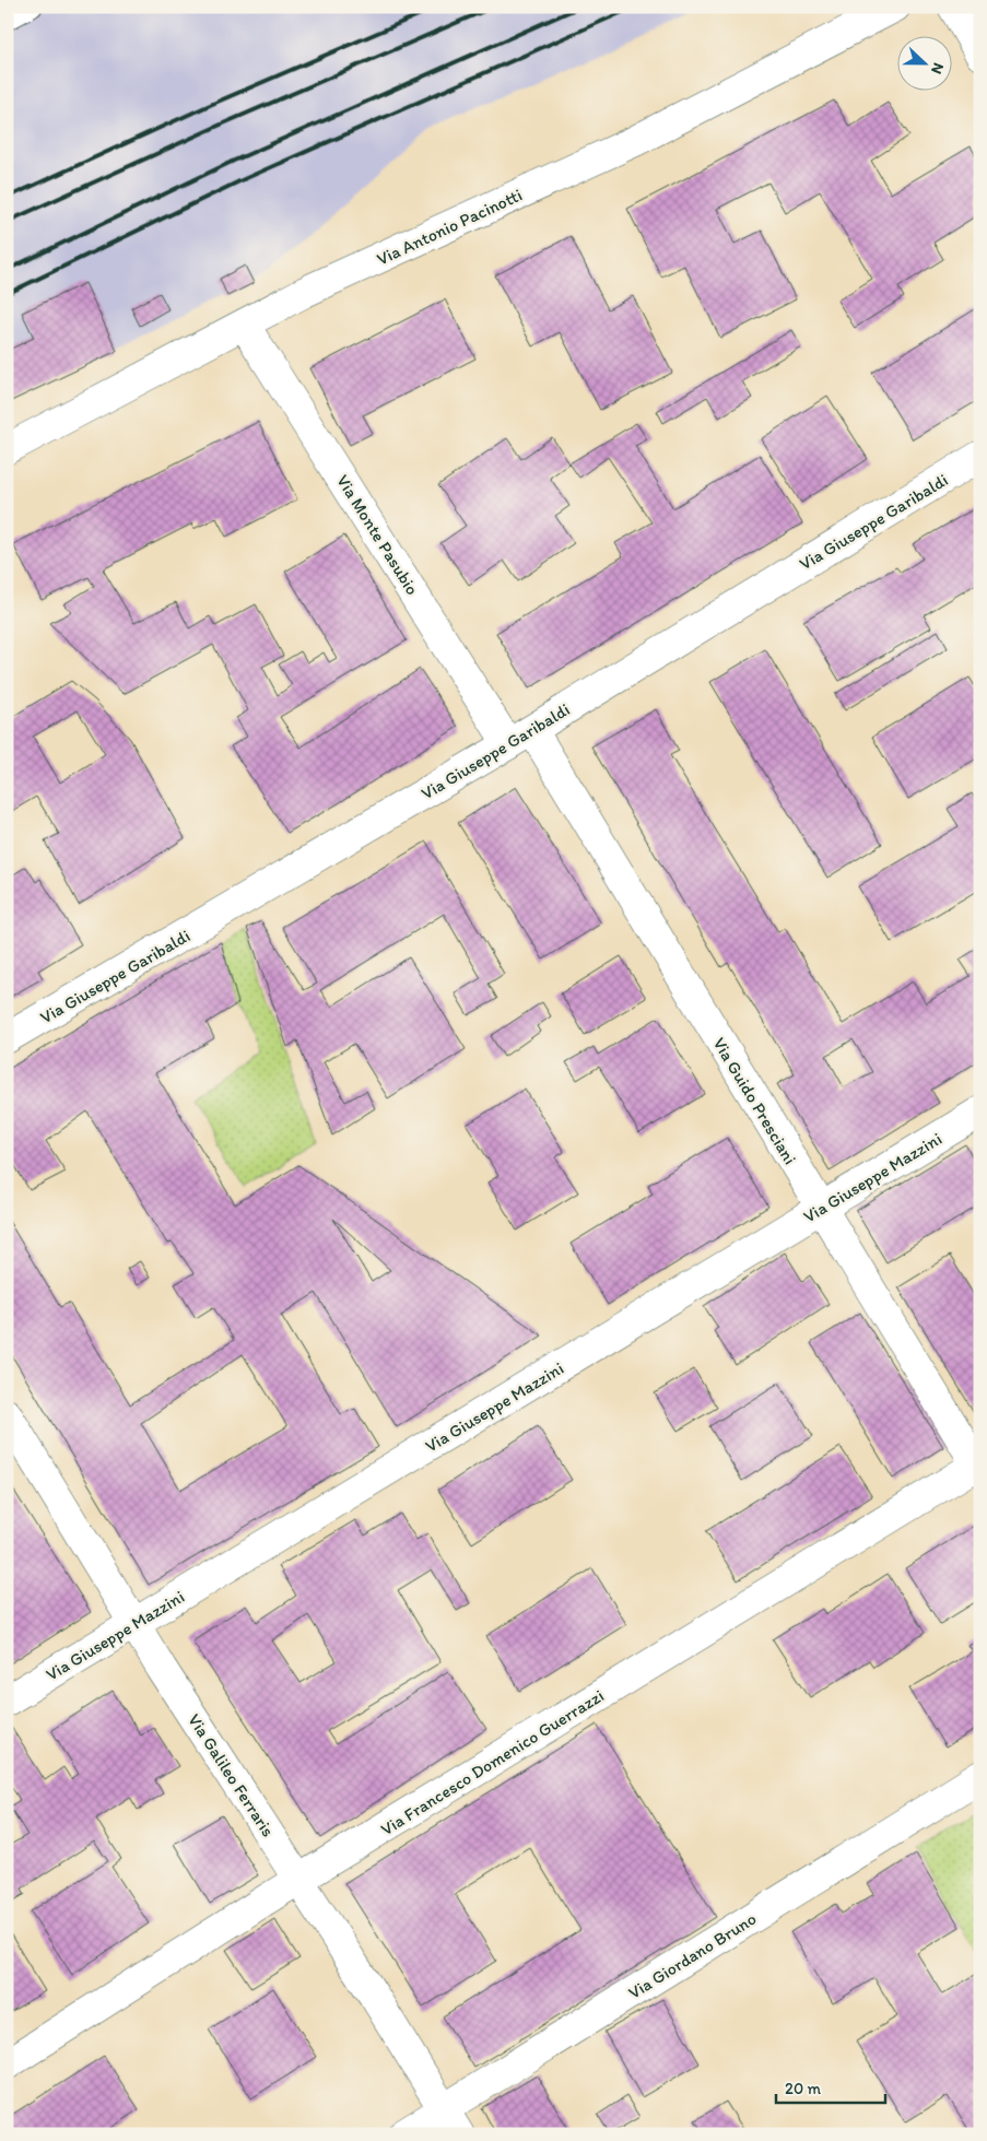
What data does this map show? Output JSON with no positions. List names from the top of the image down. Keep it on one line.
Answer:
{"streets":{"street":["Via Antonio Pacinotti","Via Giuseppe Garibaldi","Via Monte Pasubio","Via Guido Presciani","Via Giuseppe Mazzini","Via Francesco Domenico Guerrazzi","Via Galileo Ferraris","Via Giordano Bruno"]},"crossings":[["Via Antonio Pacinotti","Via Monte Pasubio"],["Via Giuseppe Garibaldi","Via Monte Pasubio"],["Via Giuseppe Garibaldi","Via Guido Presciani"],["Via Monte Pasubio","Via Guido Presciani"],["Via Guido Presciani","Via Giuseppe Mazzini"],["Via Guido Presciani","Via Francesco Domenico Guerrazzi"],["Via Giuseppe Mazzini","Via Galileo Ferraris"],["Via Francesco Domenico Guerrazzi","Via Galileo Ferraris"],["Via Galileo Ferraris","Via Giordano Bruno"]],"scale_bar":"20 m","north":"right"}
